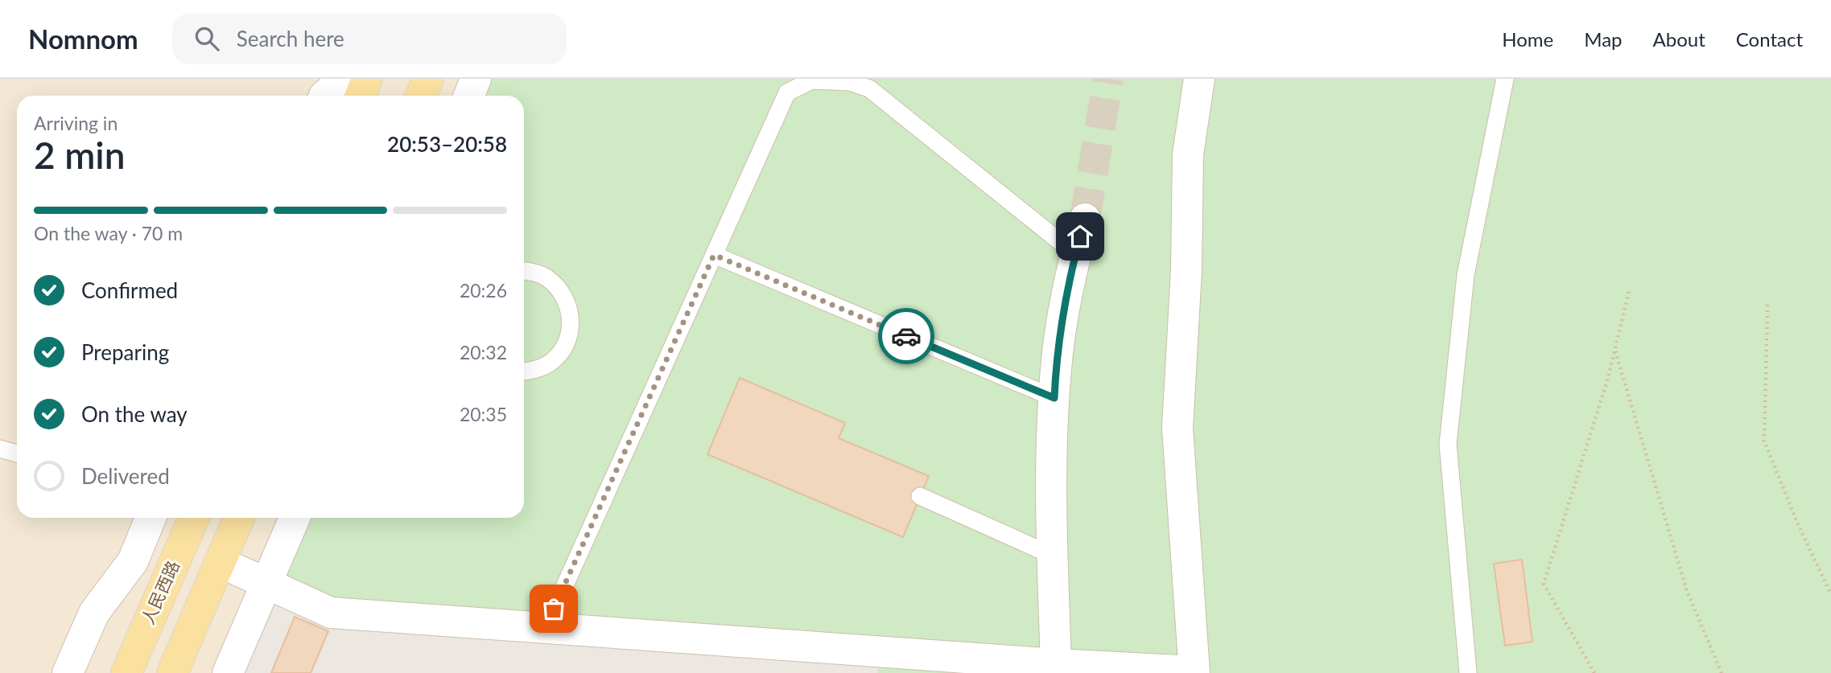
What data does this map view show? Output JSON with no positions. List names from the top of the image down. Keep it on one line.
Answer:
{"streets":{"main road":["人民西路"]},"page":{"header":"Nomnom","search":"Search here","nav":["Home","Map","About","Contact"],"heading":["2 min","Arriving in","20:53–20:58"],"bar":"On the way · 70 m","list":[["Confirmed","20:26"],["Preparing","20:32"],["On the way","20:35"],"Delivered"]}}
